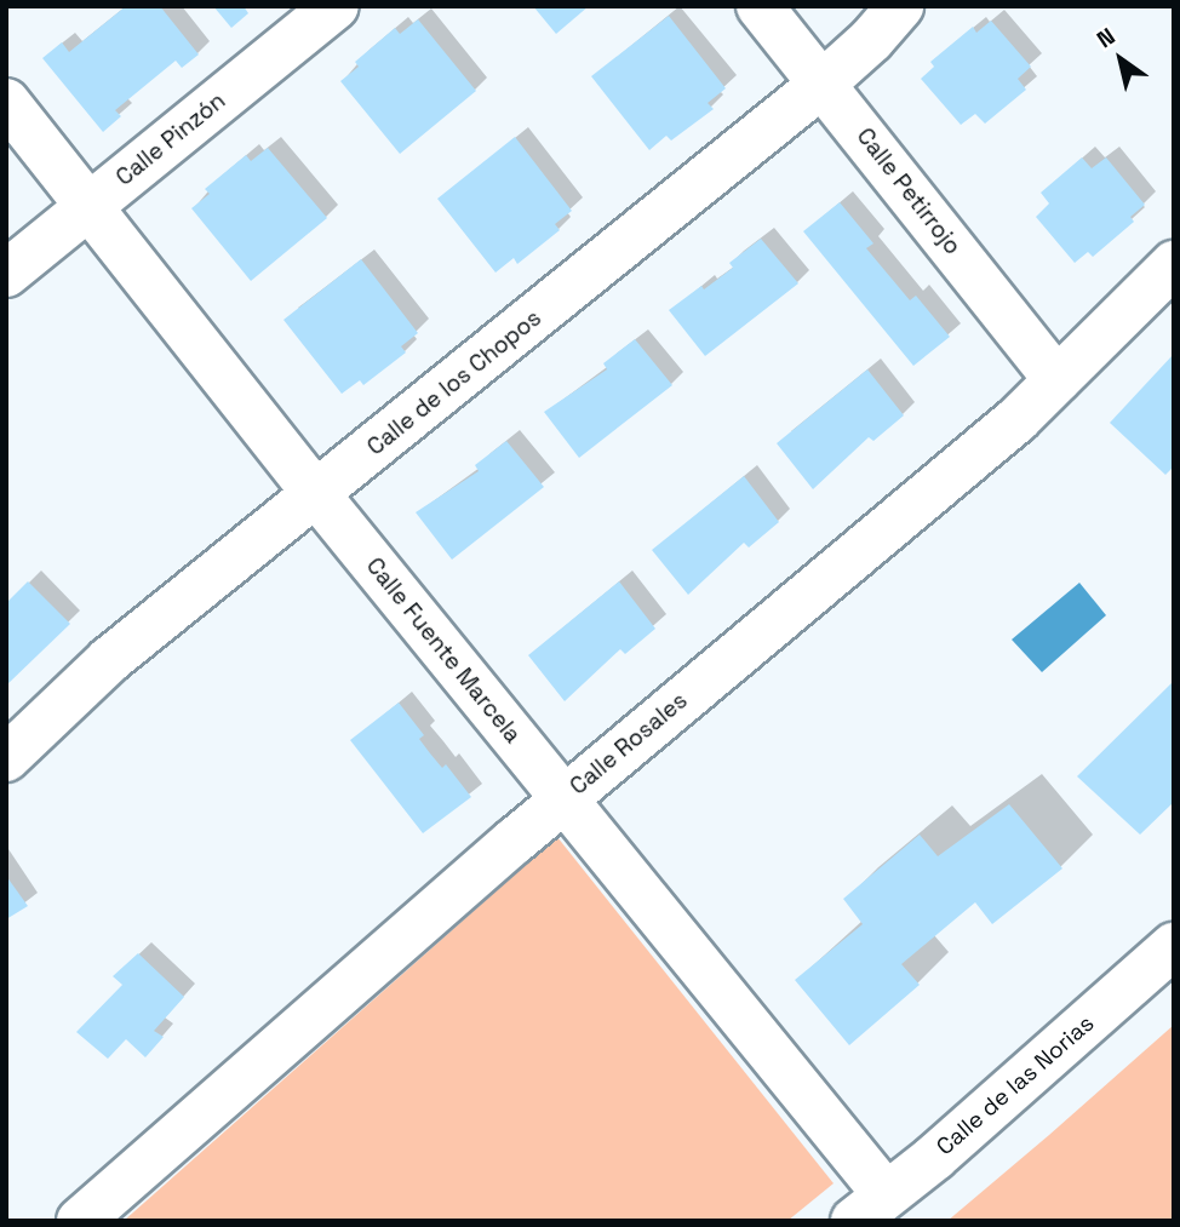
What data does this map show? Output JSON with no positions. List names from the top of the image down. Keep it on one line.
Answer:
{"streets":{"street":["Calle Pinzón","Calle Petirrojo","Calle de los Chopos","Calle Fuente Marcela","Calle Rosales","Calle de las Norias"]},"crossings":[["Calle Pinzón","Calle Fuente Marcela"],["Calle Petirrojo","Calle de los Chopos"],["Calle Petirrojo","Calle Rosales"],["Calle de los Chopos","Calle Fuente Marcela"],["Calle Fuente Marcela","Calle Rosales"],["Calle Fuente Marcela","Calle de las Norias"]],"north":"top left"}
